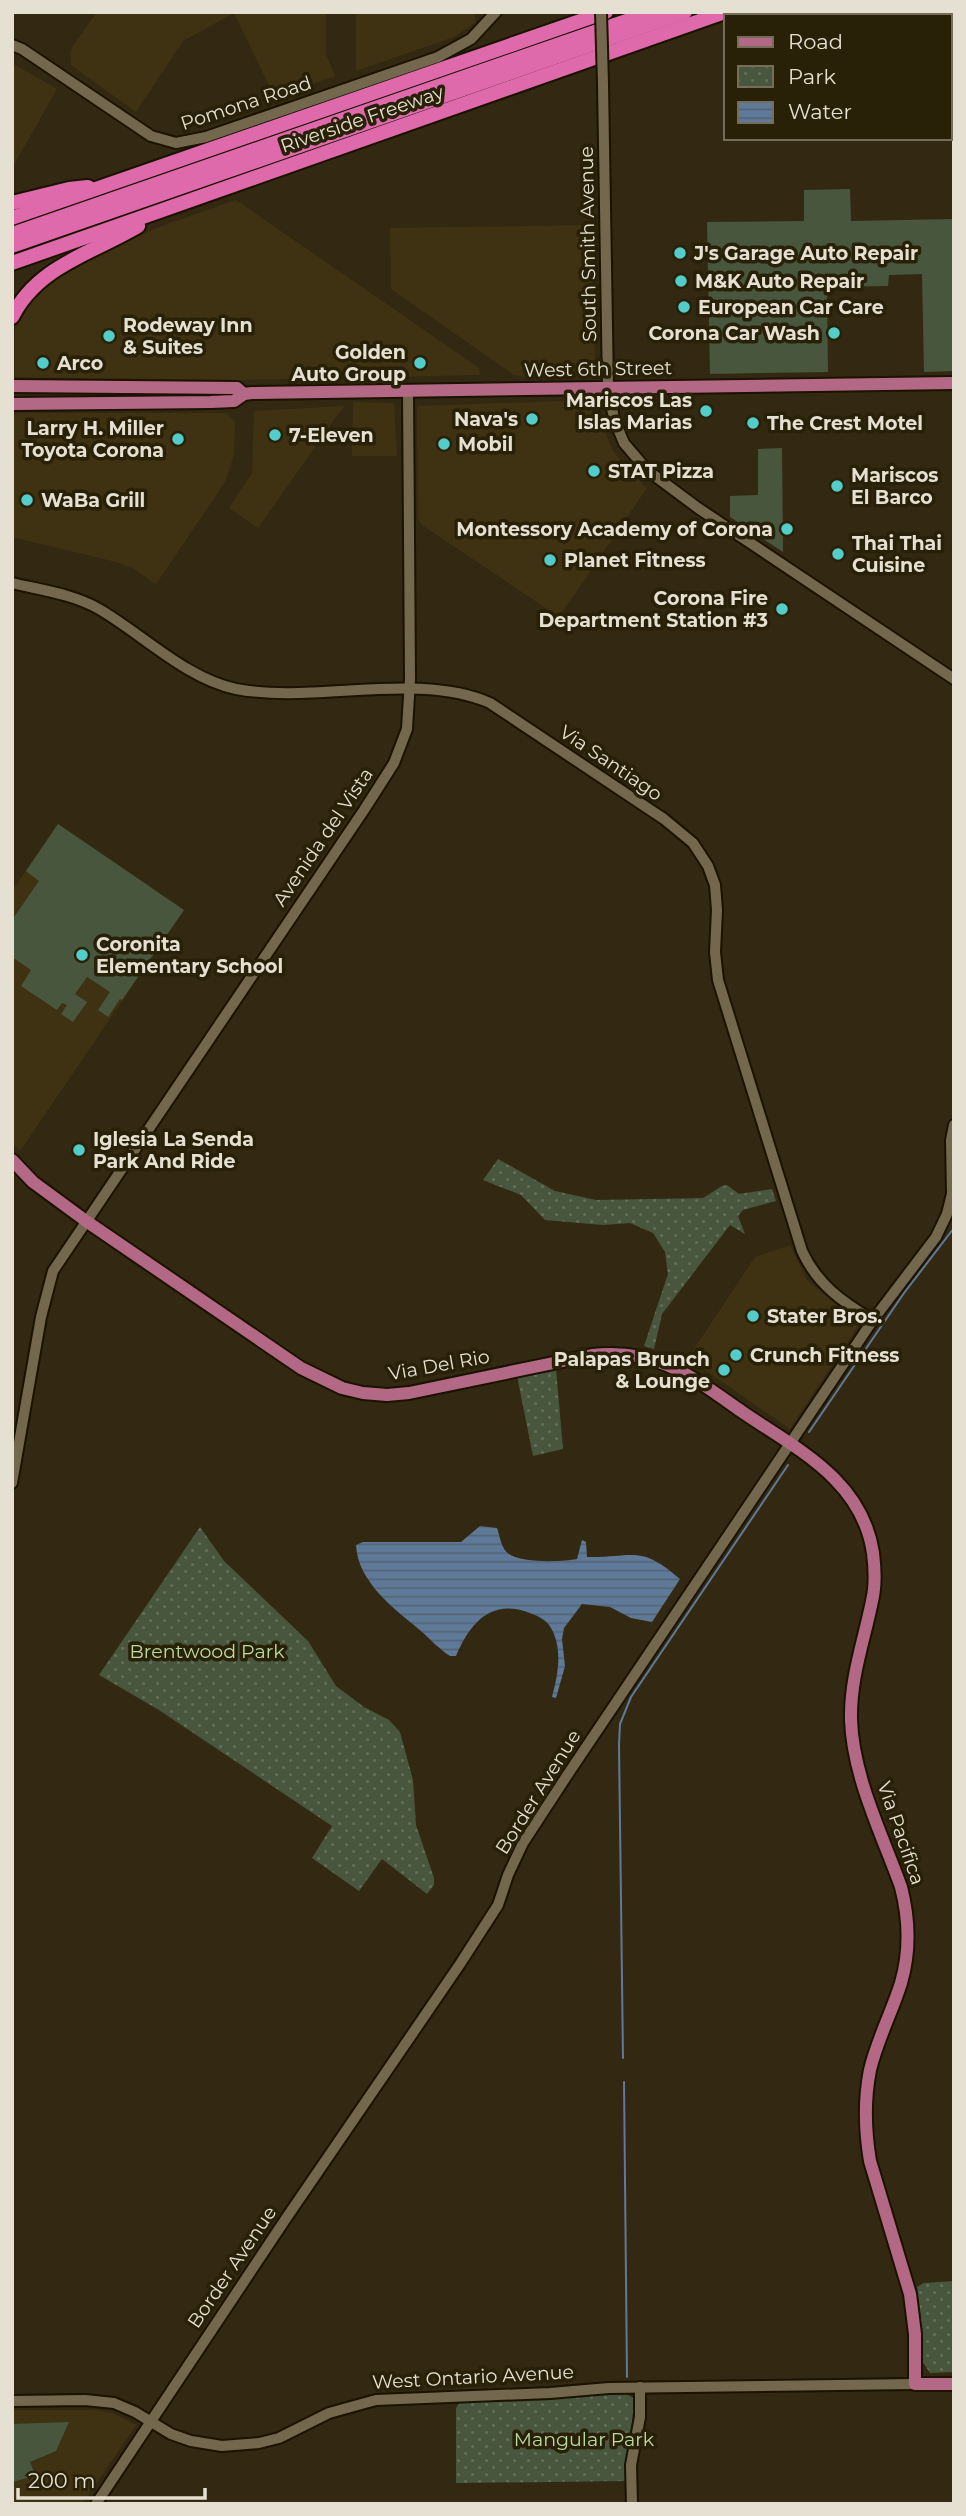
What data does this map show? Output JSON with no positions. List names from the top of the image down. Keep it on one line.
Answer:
{"streets":{"highway":["Riverside Freeway"],"main road":["West 6th Street","Via Del Rio","Via Pacifica","West Ontario Avenue"],"street":["Pomona Road","South Smith Avenue","Via Santiago","Avenida del Vista","Border Avenue"]},"crossings":[["Riverside Freeway","South Smith Avenue"],["South Smith Avenue","West 6th Street"],["West 6th Street","Avenida del Vista"],["Via Santiago","Avenida del Vista"],["Via Santiago","Border Avenue"],["Avenida del Vista","Via Del Rio"],["Via Del Rio","Border Avenue"],["Via Del Rio","Via Pacifica"],["Border Avenue","Via Pacifica"],["Border Avenue","West Ontario Avenue"],["Via Pacifica","West Ontario Avenue"]],"parks":["Brentwood Park","Mangular Park"],"places":["J's Garage Auto Repair","M&K Auto Repair","European Car Care","Corona Car Wash","Rodeway Inn & Suites","Arco","Golden Auto Group","Mariscos Las Islas Marias","Nava's","The Crest Motel","7-Eleven","Larry H. Miller Toyota Corona","Mobil","STAT Pizza","Mariscos El Barco","WaBa Grill","Montessory Academy of Corona","Thai Thai Cuisine","Planet Fitness","Corona Fire Department Station #3","Coronita Elementary School","Iglesia La Senda Park And Ride","Stater Bros.","Crunch Fitness","Palapas Brunch & Lounge"],"legend":["Road","Park","Water"],"scale_bar":"200 m"}
